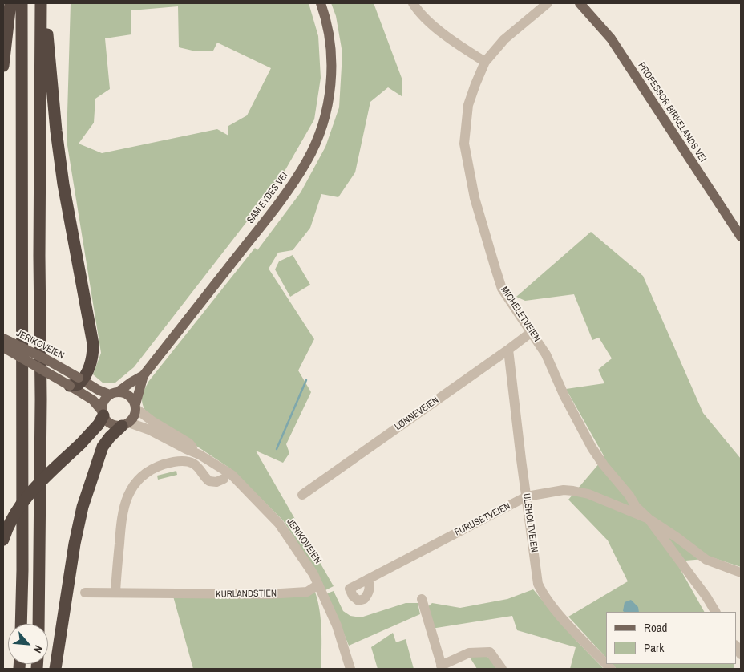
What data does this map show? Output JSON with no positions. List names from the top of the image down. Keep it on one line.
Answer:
{"streets":{"main road":["PROFESSOR BIRKELANDS VEI","SAM EYDES VEI","JERIKOVEIEN"],"street":["MICHELETVEIEN","LØNNEVEIEN","FURUSETVEIEN","ULSHOLTVEIEN","KURLANDSTIEN"]},"crossings":[["SAM EYDES VEI","JERIKOVEIEN"],["MICHELETVEIEN","LØNNEVEIEN"],["MICHELETVEIEN","FURUSETVEIEN"],["JERIKOVEIEN","KURLANDSTIEN"],["LØNNEVEIEN","ULSHOLTVEIEN"],["FURUSETVEIEN","ULSHOLTVEIEN"]],"legend":["Road","Park"],"north":"bottom right"}
